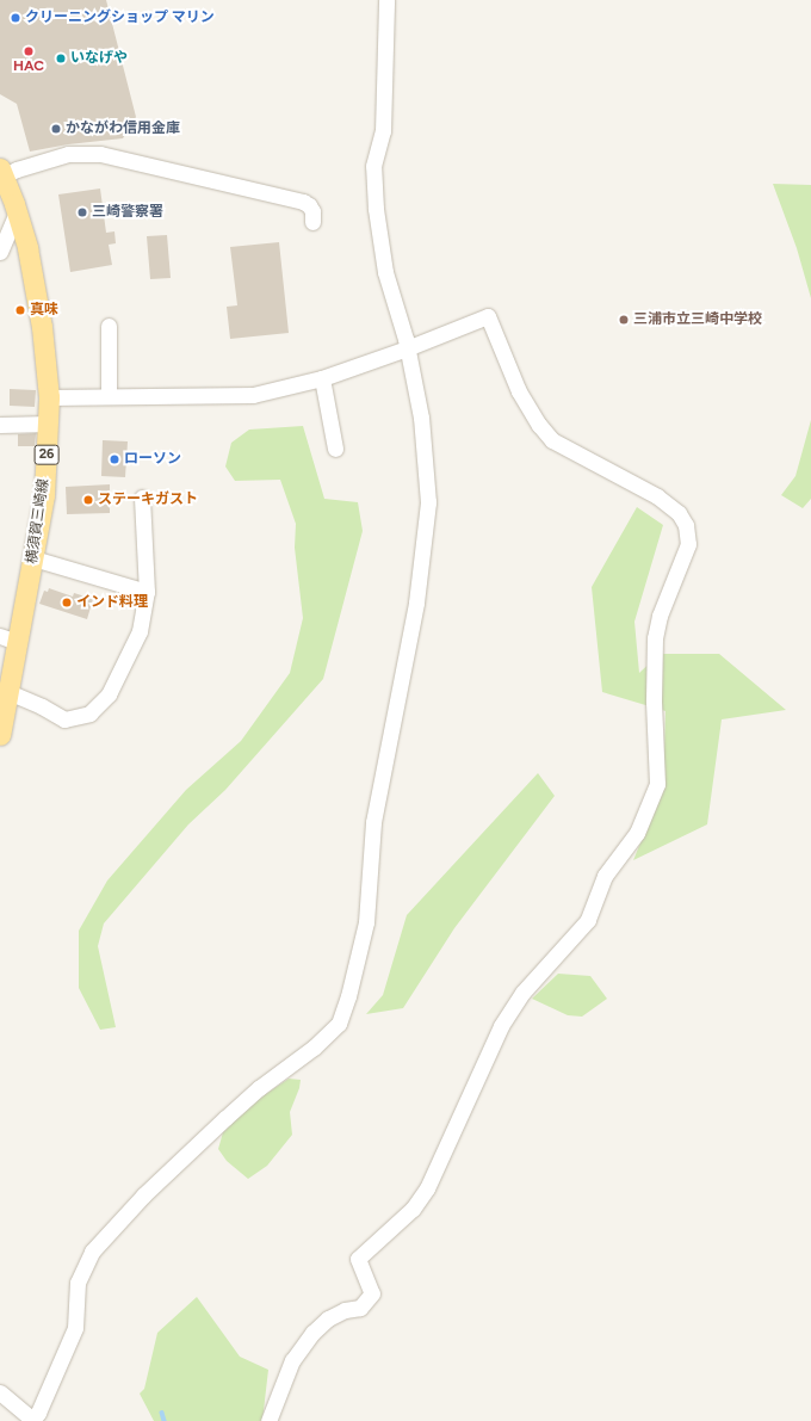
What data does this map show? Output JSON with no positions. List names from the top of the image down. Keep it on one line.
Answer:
{"streets":{"main road":["26","横須賀三崎線"]},"places":["クリーニングショップ マリン","HAC","いなげや","かながわ信用金庫","三崎警察署","真味","三浦市立三崎中学校","ローソン","ステーキガスト","インド料理"]}
